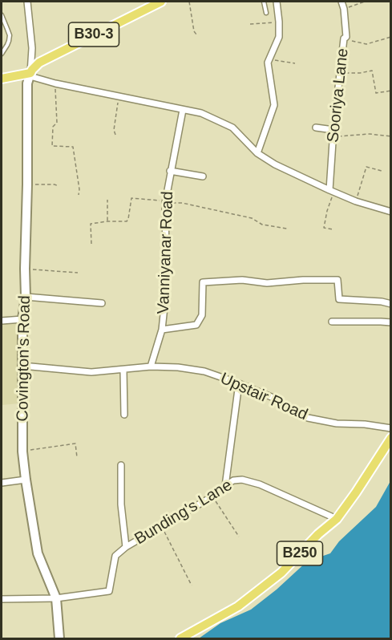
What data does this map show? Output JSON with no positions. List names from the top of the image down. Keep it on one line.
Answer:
{"streets":{"main road":["B30-3","Covington's Road","B250"],"street":["Sooriya Lane","Vanniyanar Road","Upstair Road","Bunding's Lane"]},"crossings":[["B30-3","Covington's Road"],["Vanniyanar Road","Upstair Road"],["Covington's Road","Upstair Road"],["Covington's Road","Bunding's Lane"],["Bunding's Lane","B250"]]}
